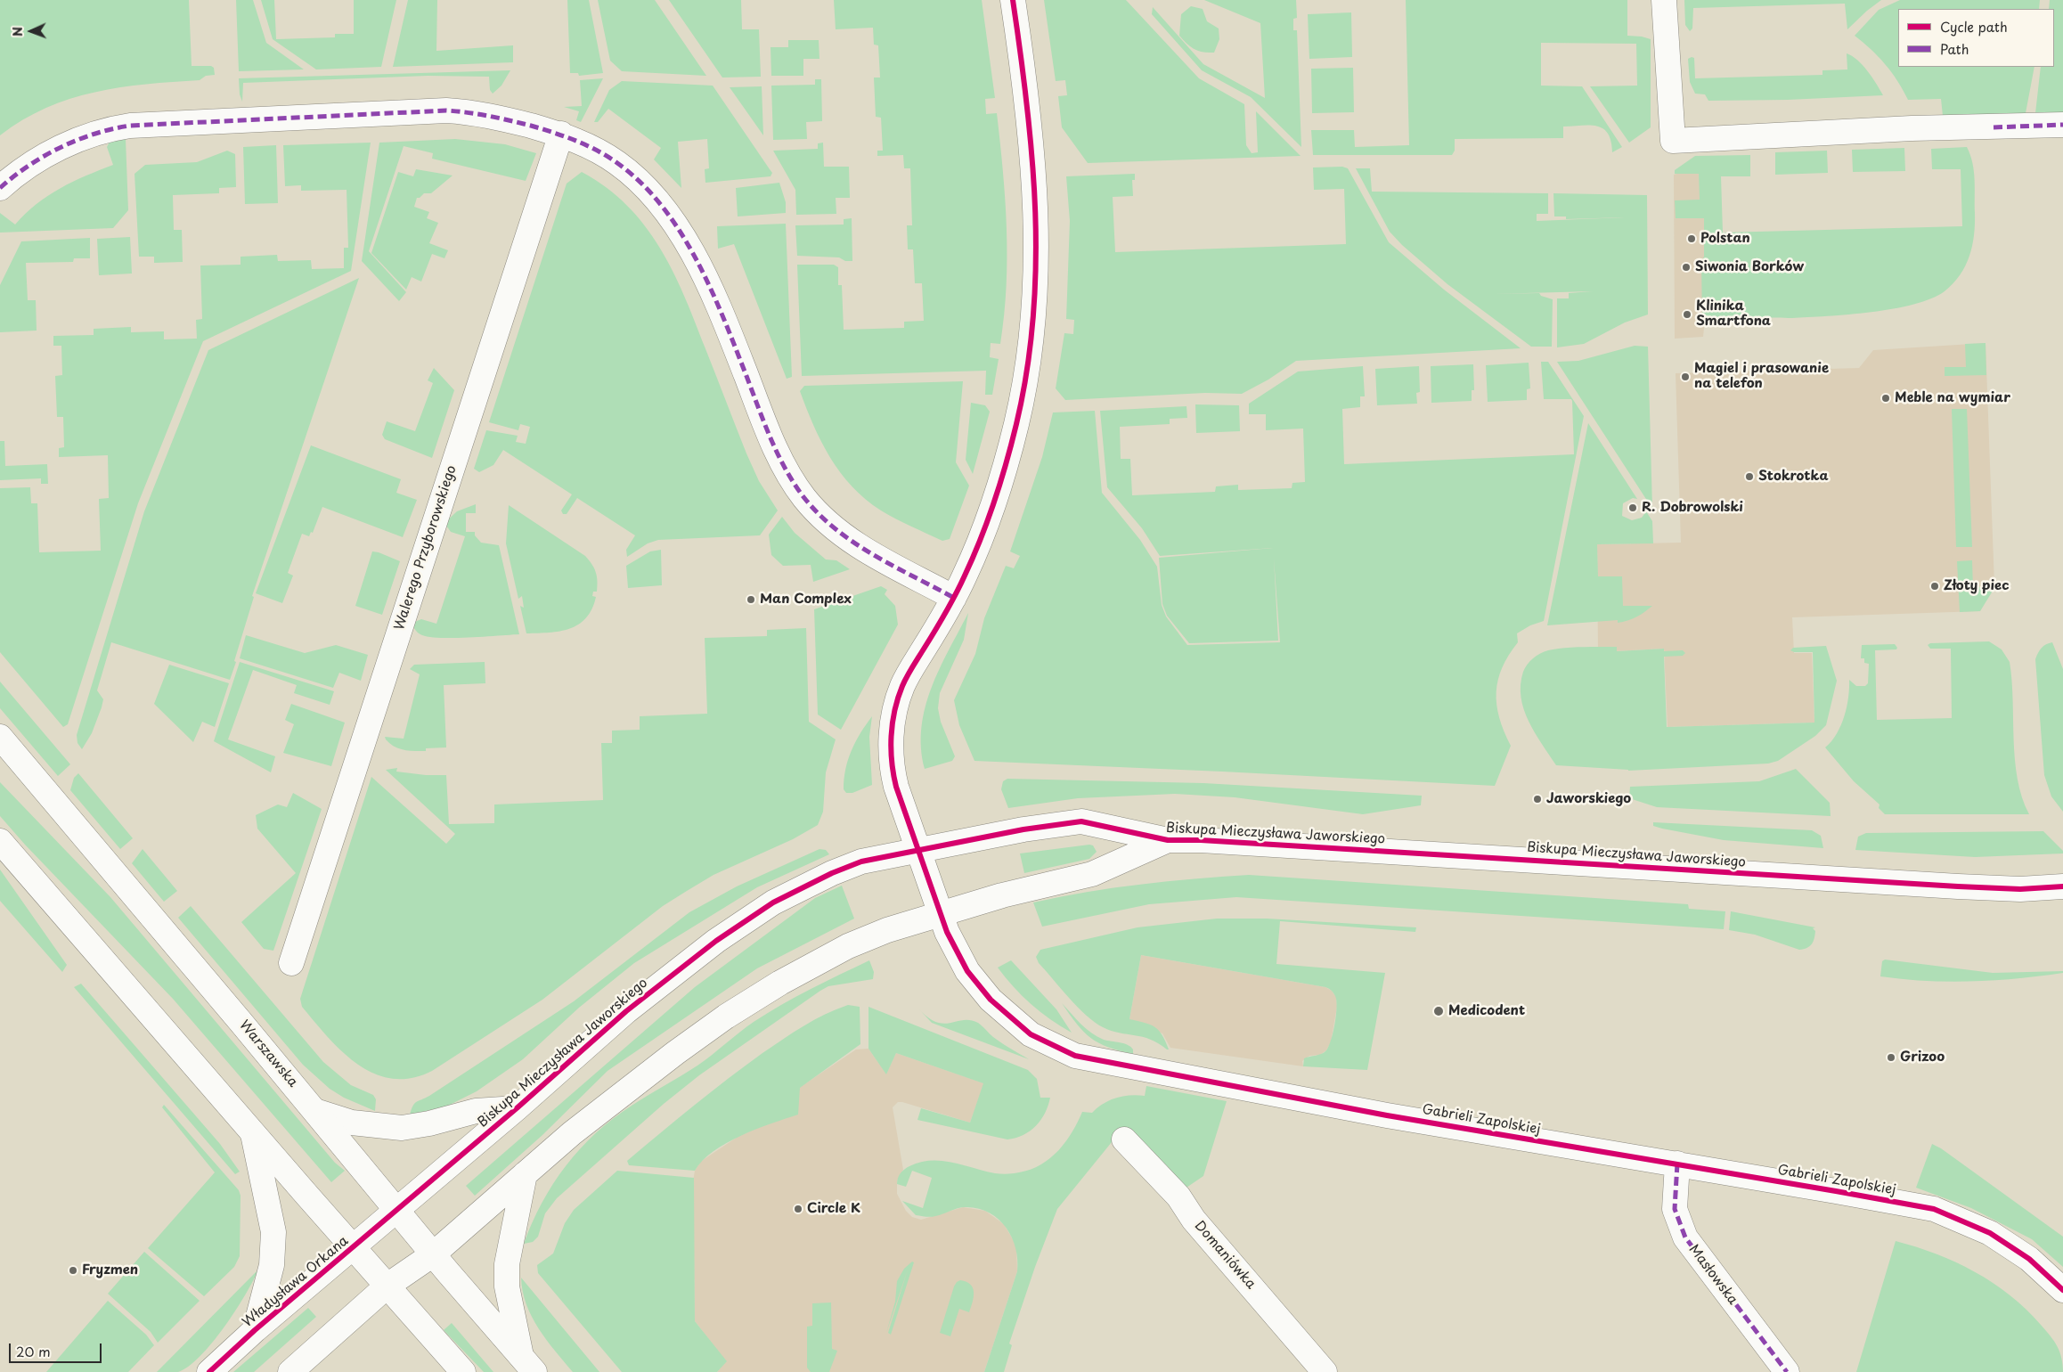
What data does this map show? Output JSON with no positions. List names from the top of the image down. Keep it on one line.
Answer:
{"streets":{"street":["Walerego Przyborowskiego","Biskupa Mieczysława Jaworskiego","Warszawska","Gabrieli Zapolskiej","Domaniówka","Masłowska","Władysława Orkana"]},"crossings":[["Biskupa Mieczysława Jaworskiego","Warszawska"],["Biskupa Mieczysława Jaworskiego","Gabrieli Zapolskiej"],["Biskupa Mieczysława Jaworskiego","Władysława Orkana"],["Warszawska","Władysława Orkana"],["Gabrieli Zapolskiej","Masłowska"]],"places":["Polstan","Siwonia Borków","Klinika Smartfona","Magiel i prasowanie na telefon","Meble na wymiar","Stokrotka","R. Dobrowolski","Złoty piec","Man Complex","Jaworskiego","Medicodent","Grizoo","Circle K","Fryzmen"],"legend":["Cycle path","Path"],"scale_bar":"20 m","north":"left"}
